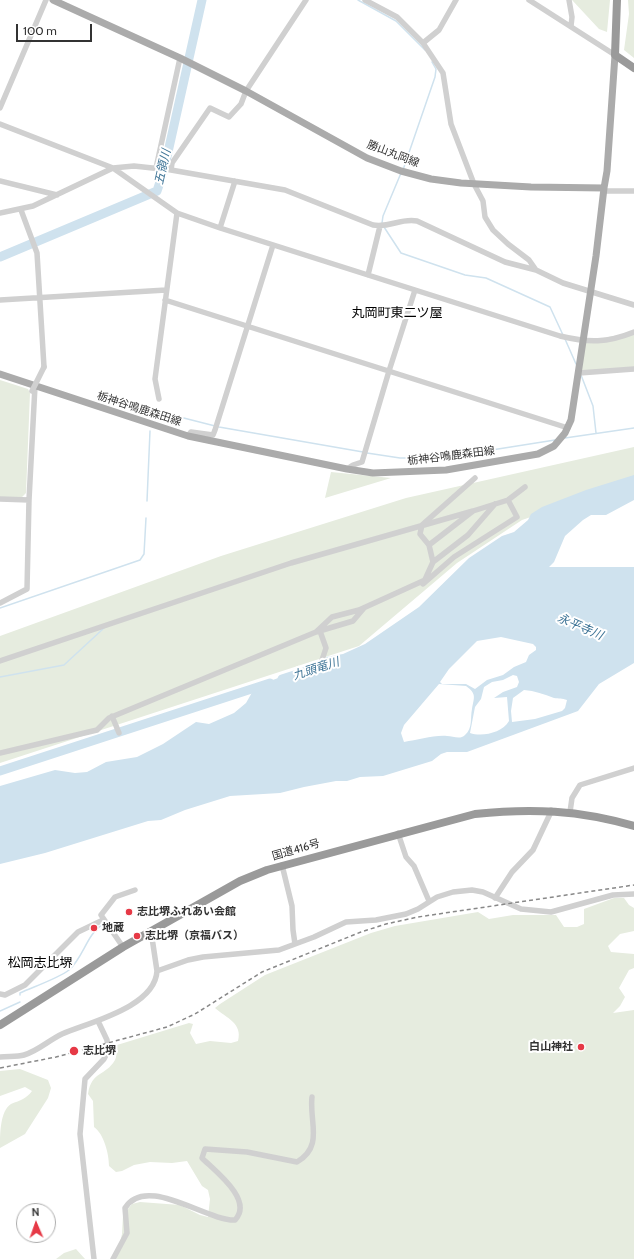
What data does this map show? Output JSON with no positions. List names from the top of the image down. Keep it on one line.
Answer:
{"streets":{"highway":["国道416号"],"main road":["勝山丸岡線","栃神谷鳴鹿森田線"]},"crossings":[["勝山丸岡線","栃神谷鳴鹿森田線"]],"districts":["丸岡町東二ツ屋","松岡志比堺"],"water":["五領川","永平寺川","九頭竜川"],"places":["志比堺ふれあい会館","地蔵","志比堺（京福バス）","白山神社","志比堺"],"scale_bar":"100 m","north":"top"}
